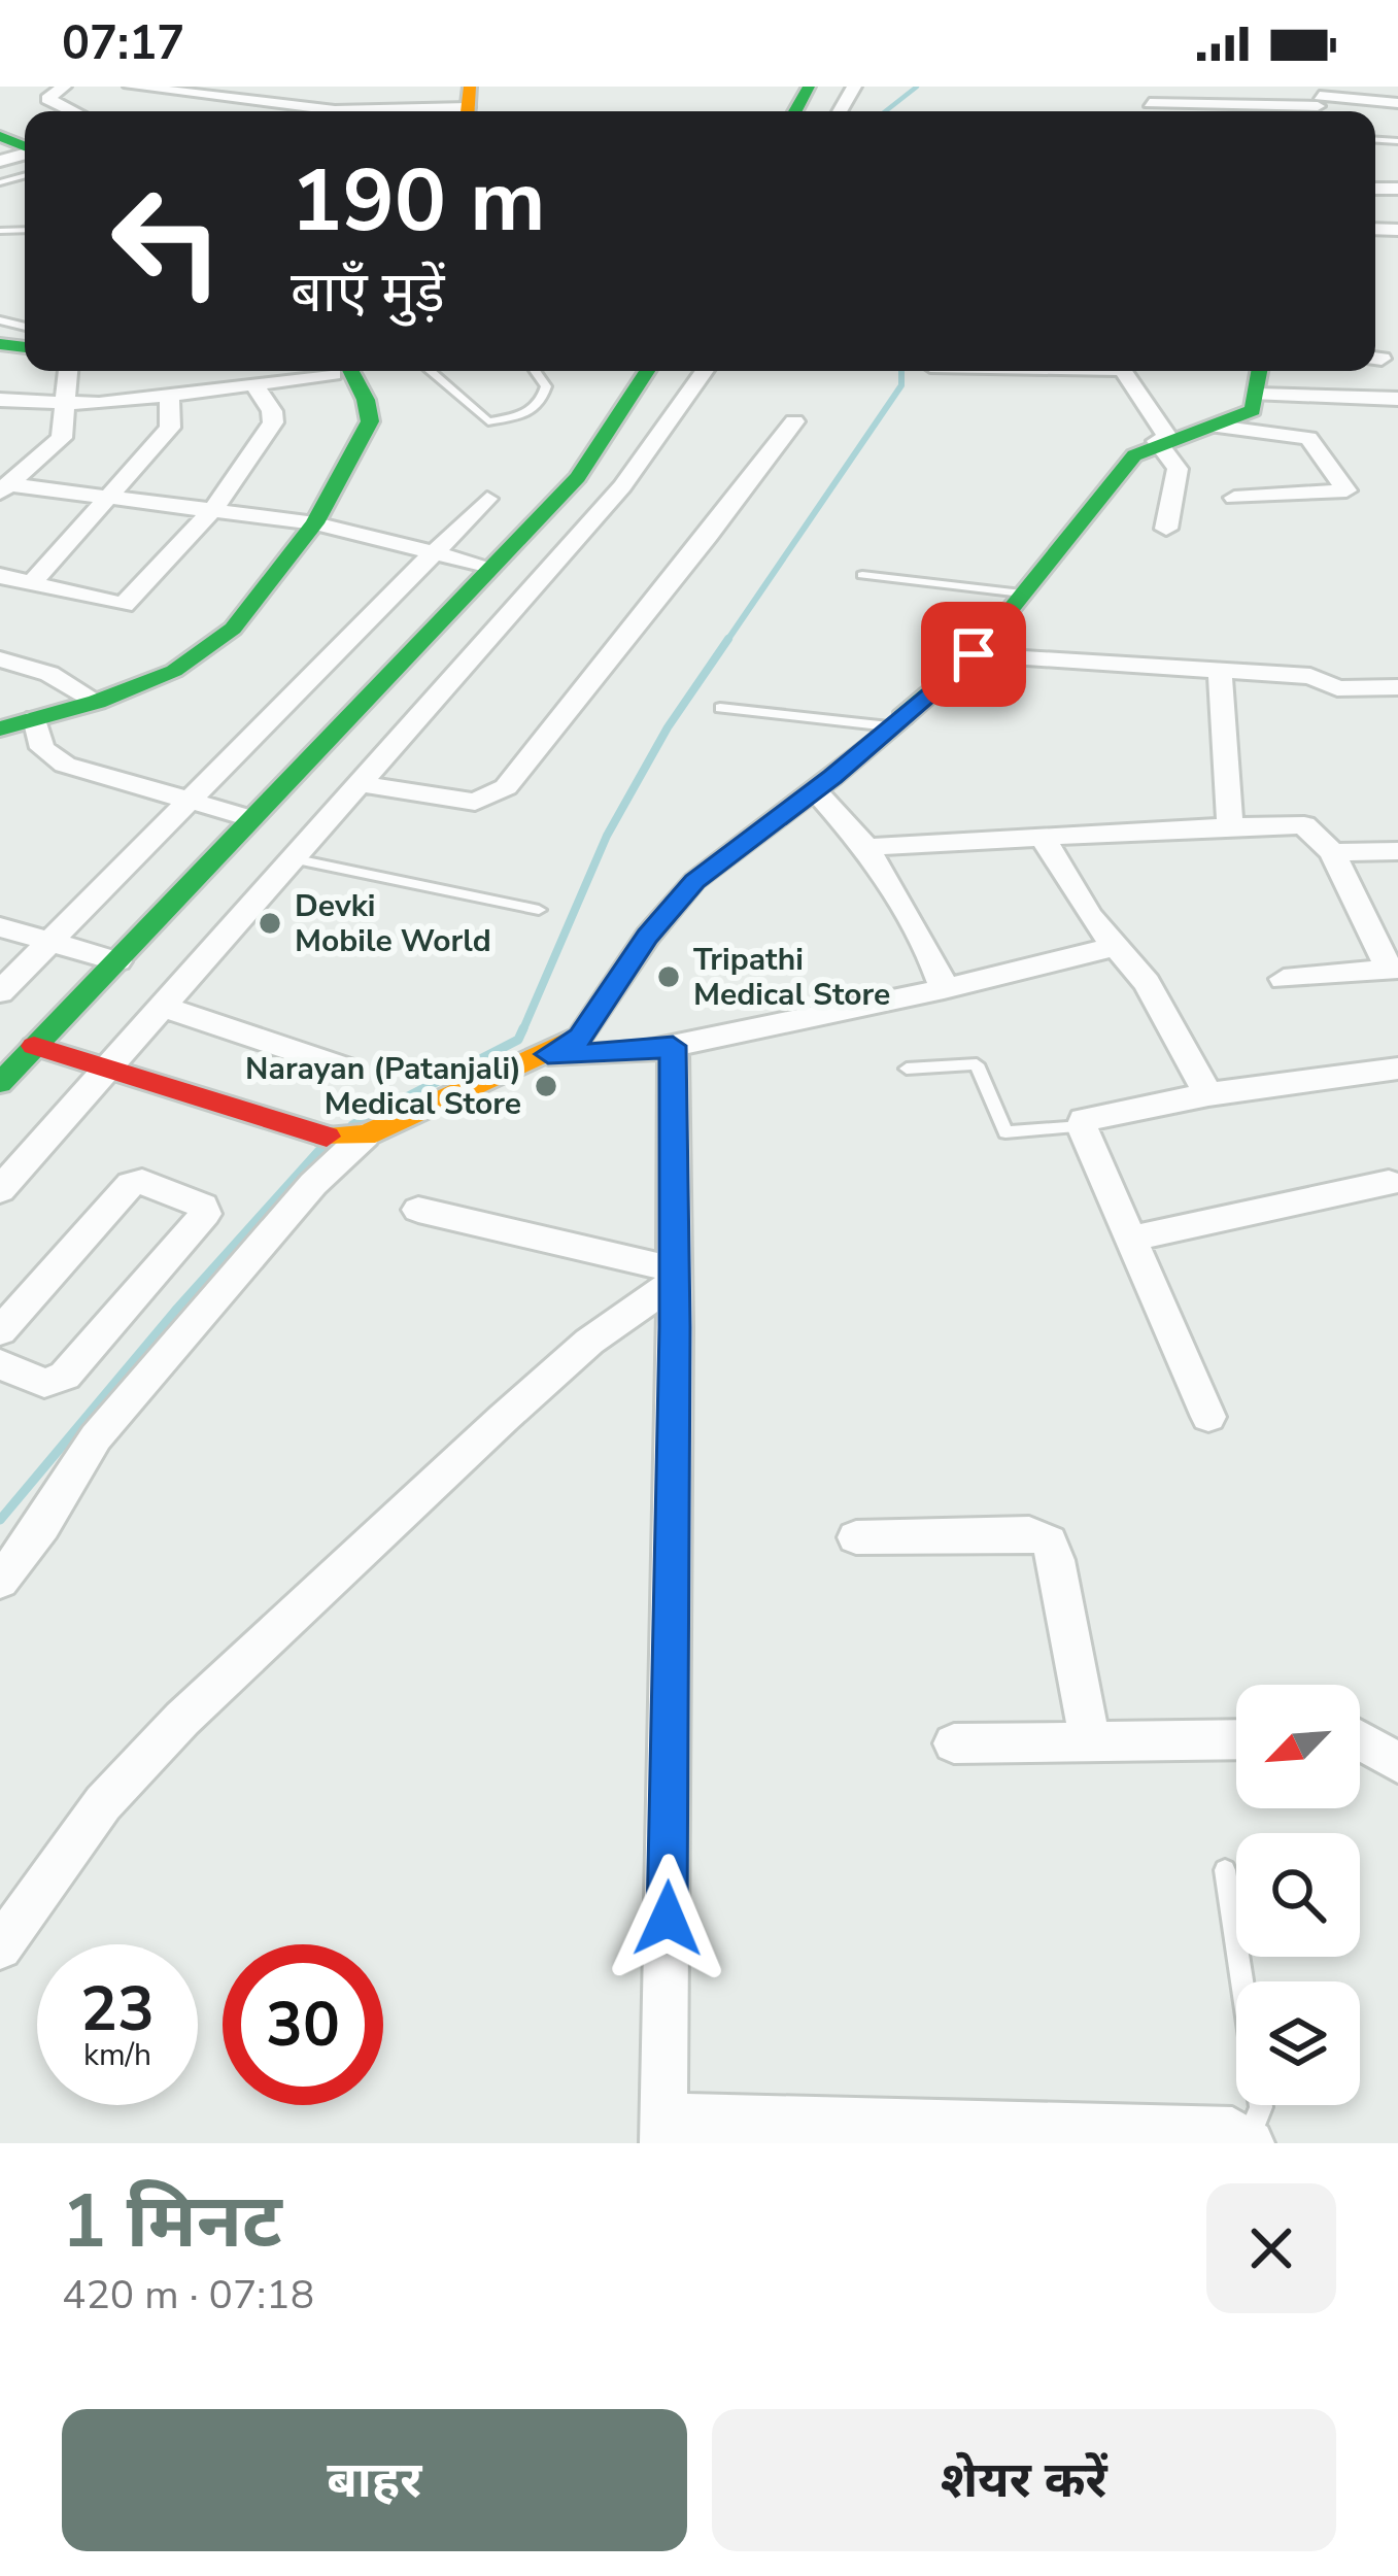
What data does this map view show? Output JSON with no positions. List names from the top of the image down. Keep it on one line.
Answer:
{"places":["Devki Mobile World","Tripathi Medical Store","Narayan (Patanjali) Medical Store"],"north":"bottom left","page":{"status":"07:17","turn":["190 m","बाएँ मुड़ें"],"speed":"23 km/h","limit":"30","heading":["1 मिनट","420 m · 07:18"],"buttons":["बाहर","शेयर करें"]}}
